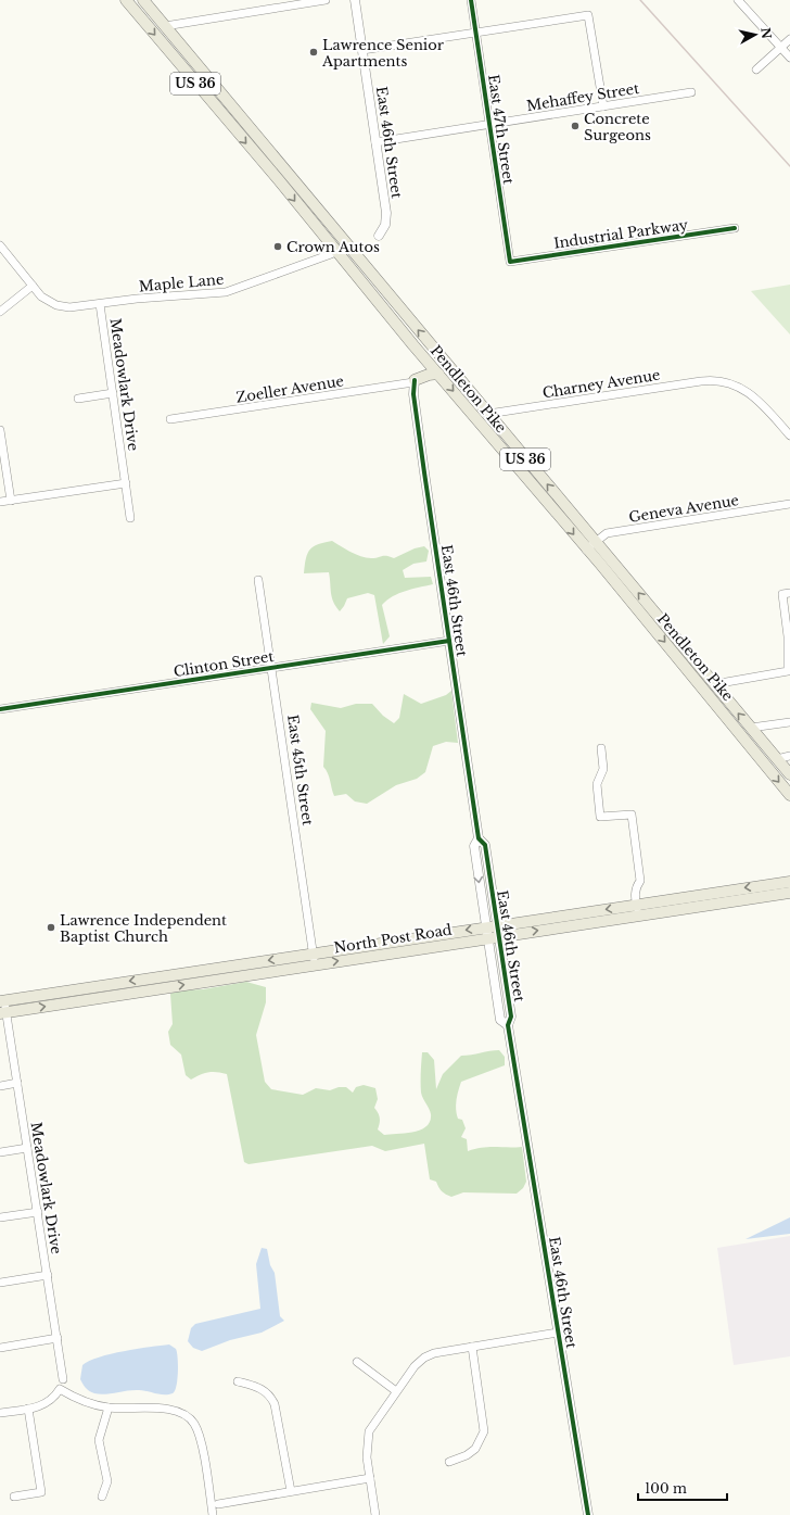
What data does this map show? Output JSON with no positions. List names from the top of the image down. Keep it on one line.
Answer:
{"streets":{"main road":["US 36","Pendleton Pike","North Post Road"],"street":["Mehaffey Street","East 47th Street","East 46th Street","Industrial Parkway","Maple Lane","Charney Avenue","Meadowlark Drive","Zoeller Avenue","Geneva Avenue","Clinton Street","East 45th Street"]},"crossings":[["Mehaffey Street","East 47th Street"],["Mehaffey Street","East 46th Street"],["East 47th Street","Industrial Parkway"],["East 46th Street","Zoeller Avenue"],["East 46th Street","Clinton Street"],["East 46th Street","North Post Road"],["Maple Lane","Meadowlark Drive"],["Maple Lane","Pendleton Pike"],["Charney Avenue","Pendleton Pike"],["Meadowlark Drive","North Post Road"],["Pendleton Pike","Geneva Avenue"],["Clinton Street","East 45th Street"],["East 45th Street","North Post Road"]],"places":["Lawrence Senior Apartments","Concrete Surgeons","Crown Autos","Lawrence Independent Baptist Church"],"scale_bar":"100 m","north":"right"}
